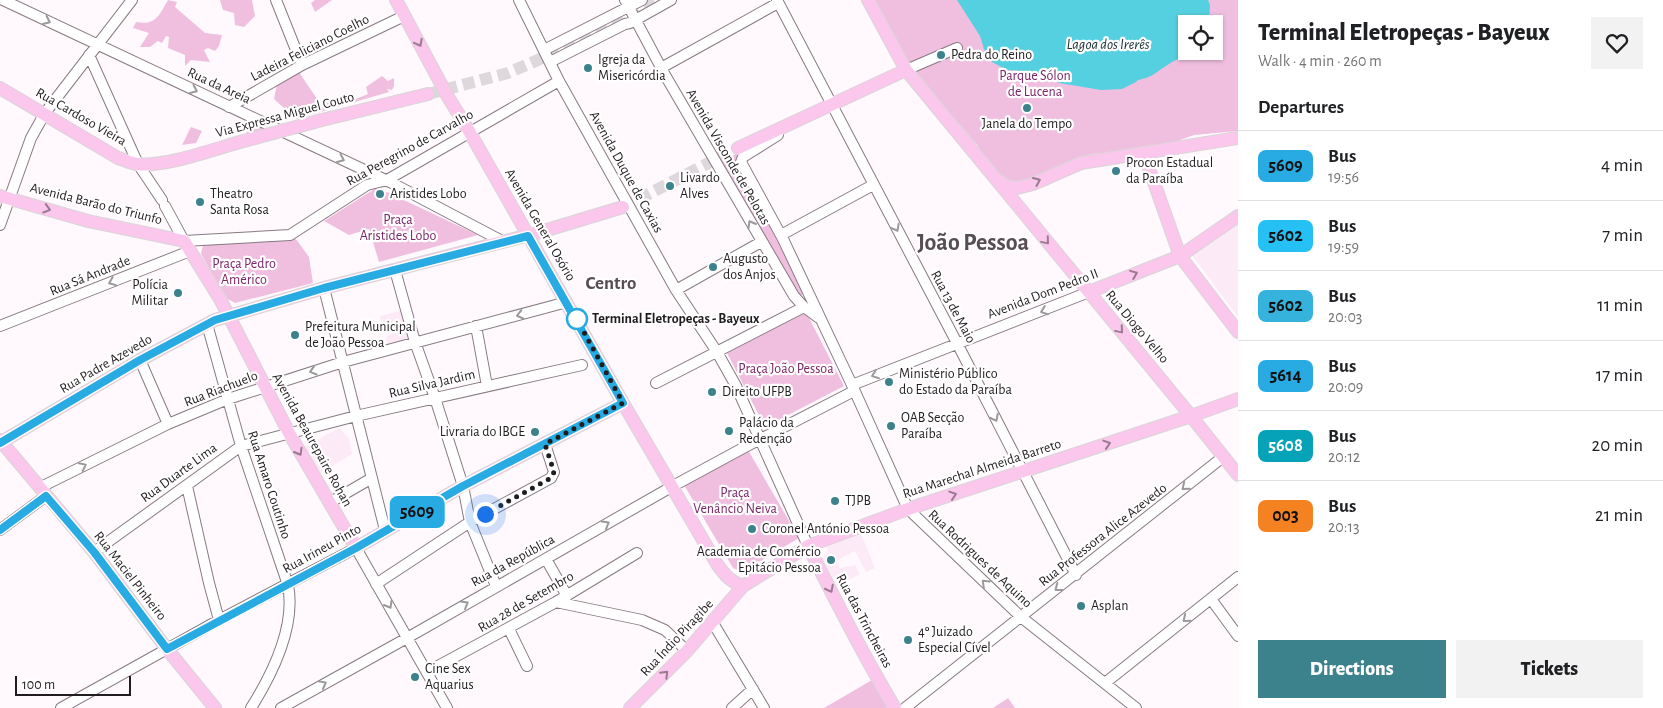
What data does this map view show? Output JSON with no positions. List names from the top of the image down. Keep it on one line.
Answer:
{"streets":{"main road":["Via Expressa Miguel Couto","Rua Cardoso Vieira","Avenida Barão do Triunfo","Avenida General Osório","Avenida Dom Pedro II","Rua Diogo Velho","Rua Padre Azevedo","Avenida Beaurepaire Rohan","Rua Marechal Almeida Barreto","Rua Irineu Pinto","Rua Maciel Pinheiro","Rua das Trincheiras","Rua Índio Piragibe"],"street":["Ladeira Feliciano Coelho","Rua da Areia","Rua Peregrino de Carvalho","Avenida Visconde de Pelotas","Avenida Duque de Caxias","Rua Sá Andrade","Rua 13 de Maio","Rua Silva Jardim","Rua Riachuelo","Rua Duarte Lima","Rua Amaro Coutinho","Rua Professora Alice Azevedo","Rua Rodrigues de Aquino","Rua da República","Rua 28 de Setembro"]},"crossings":[["Ladeira Feliciano Coelho","Rua da Areia"],["Ladeira Feliciano Coelho","Avenida General Osório"],["Rua da Areia","Rua Peregrino de Carvalho"],["Via Expressa Miguel Couto","Rua Cardoso Vieira"],["Rua Peregrino de Carvalho","Avenida Duque de Caxias"],["Rua Peregrino de Carvalho","Avenida Barão do Triunfo"],["Rua Peregrino de Carvalho","Avenida General Osório"],["Rua Peregrino de Carvalho","Rua Sá Andrade"],["Avenida Barão do Triunfo","Rua Sá Andrade"],["Avenida General Osório","Rua Riachuelo"],["Avenida General Osório","Rua Marechal Almeida Barreto"],["Avenida General Osório","Rua Irineu Pinto"],["Avenida General Osório","Rua da República"],["Avenida General Osório","Rua Índio Piragibe"],["Avenida Dom Pedro II","Rua 13 de Maio"],["Avenida Dom Pedro II","Rua Diogo Velho"],["Avenida Dom Pedro II","Rua Rodrigues de Aquino"],["Rua 13 de Maio","Rua Marechal Almeida Barreto"],["Rua 13 de Maio","Rua Professora Alice Azevedo"],["Rua Diogo Velho","Rua Marechal Almeida Barreto"],["Rua Diogo Velho","Rua Professora Alice Azevedo"],["Rua Padre Azevedo","Avenida Beaurepaire Rohan"],["Rua Padre Azevedo","Rua Amaro Coutinho"],["Rua Padre Azevedo","Rua Maciel Pinheiro"],["Rua Silva Jardim","Avenida Beaurepaire Rohan"],["Rua Silva Jardim","Rua Duarte Lima"],["Rua Riachuelo","Avenida Beaurepaire Rohan"],["Rua Riachuelo","Rua Amaro Coutinho"],["Rua Riachuelo","Rua Maciel Pinheiro"],["Avenida Beaurepaire Rohan","Rua Duarte Lima"],["Avenida Beaurepaire Rohan","Rua Irineu Pinto"],["Avenida Beaurepaire Rohan","Rua da República"],["Avenida Beaurepaire Rohan","Rua 28 de Setembro"],["Rua Marechal Almeida Barreto","Rua Rodrigues de Aquino"],["Rua Marechal Almeida Barreto","Rua das Trincheiras"],["Rua Marechal Almeida Barreto","Rua Índio Piragibe"],["Rua Duarte Lima","Rua Amaro Coutinho"],["Rua Duarte Lima","Rua Maciel Pinheiro"],["Rua Amaro Coutinho","Rua Irineu Pinto"],["Rua Professora Alice Azevedo","Rua Rodrigues de Aquino"],["Rua Irineu Pinto","Rua Maciel Pinheiro"]],"one_way":["Rua da Areia","Avenida Barão do Triunfo","Rua Sá Andrade","Rua 13 de Maio","Rua Marechal Almeida Barreto","Rua Professora Alice Azevedo","Rua Rodrigues de Aquino","Rua da República","Rua das Trincheiras","Rua Índio Piragibe"],"districts":["João Pessoa","Centro"],"water":["Lagoa dos Irerês"],"parks":["Parque Sólon de Lucena","Praça Aristides Lobo","Praça Pedro Américo","Praça João Pessoa","Praça Venâncio Neiva"],"places":["Pedra do Reino","Igreja da Misericórdia","Janela do Tempo","Procon Estadual da Paraíba","Livardo Alves","Aristides Lobo","Theatro Santa Rosa","Augusto dos Anjos","Polícia Militar","Terminal Eletropeças - Bayeux","Prefeitura Municipal de João Pessoa","Ministério Público do Estado da Paraíba","Direito UFPB","OAB Secção Paraíba","Palácio da Redenção","Livraria do IBGE","TJPB","Coronel António Pessoa","Academia de Comércio Epitácio Pessoa","Asplan","4º Juizado Especial Cível","Cine Sex Aquarius"],"lines":["bus line 5609"],"scale_bar":"100 m","page":{"on_map":"5609","heading":[["Terminal Eletropeças - Bayeux","Walk · 4 min · 260 m"],"Departures"],"list":[{"mark":"5609","name":"Bus","note":"19:56","value":"4 min"},{"mark":"5602","name":"Bus","note":"19:59","value":"7 min"},{"mark":"5602","name":"Bus","note":"20:03","value":"11 min"},{"mark":"5614","name":"Bus","note":"20:09","value":"17 min"},{"mark":"5608","name":"Bus","note":"20:12","value":"20 min"},{"mark":"003","name":"Bus","note":"20:13","value":"21 min"}],"buttons":["Directions","Tickets"],"scale":"100 m"}}
